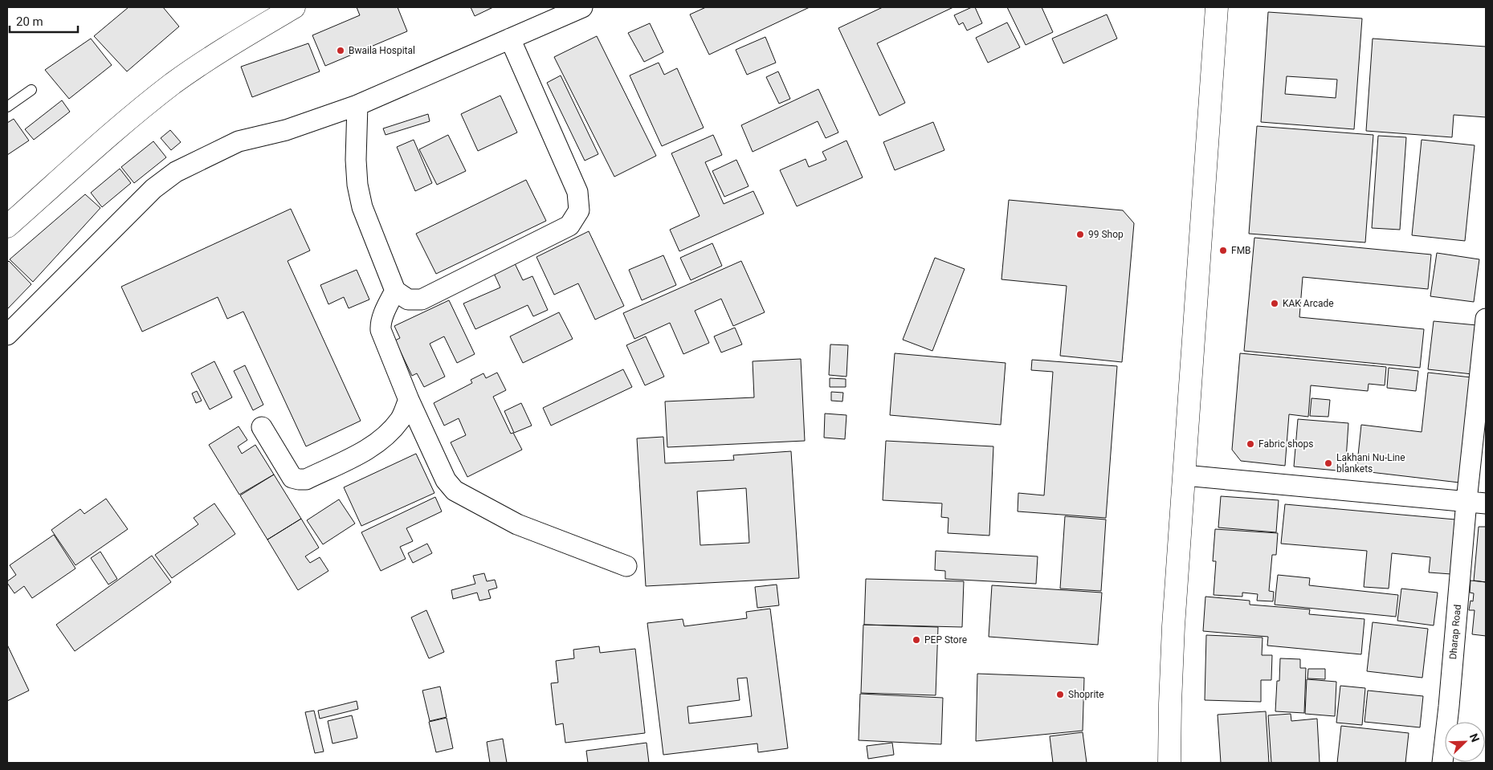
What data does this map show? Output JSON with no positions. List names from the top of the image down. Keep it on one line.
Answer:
{"streets":{"street":["Dharap Road"]},"places":["Bwaila Hospital","99 Shop","FMB","KAK Arcade","Fabric shops","Lakhani Nu-Line blankets","PEP Store","Shoprite"],"scale_bar":"20 m","north":"top right"}
